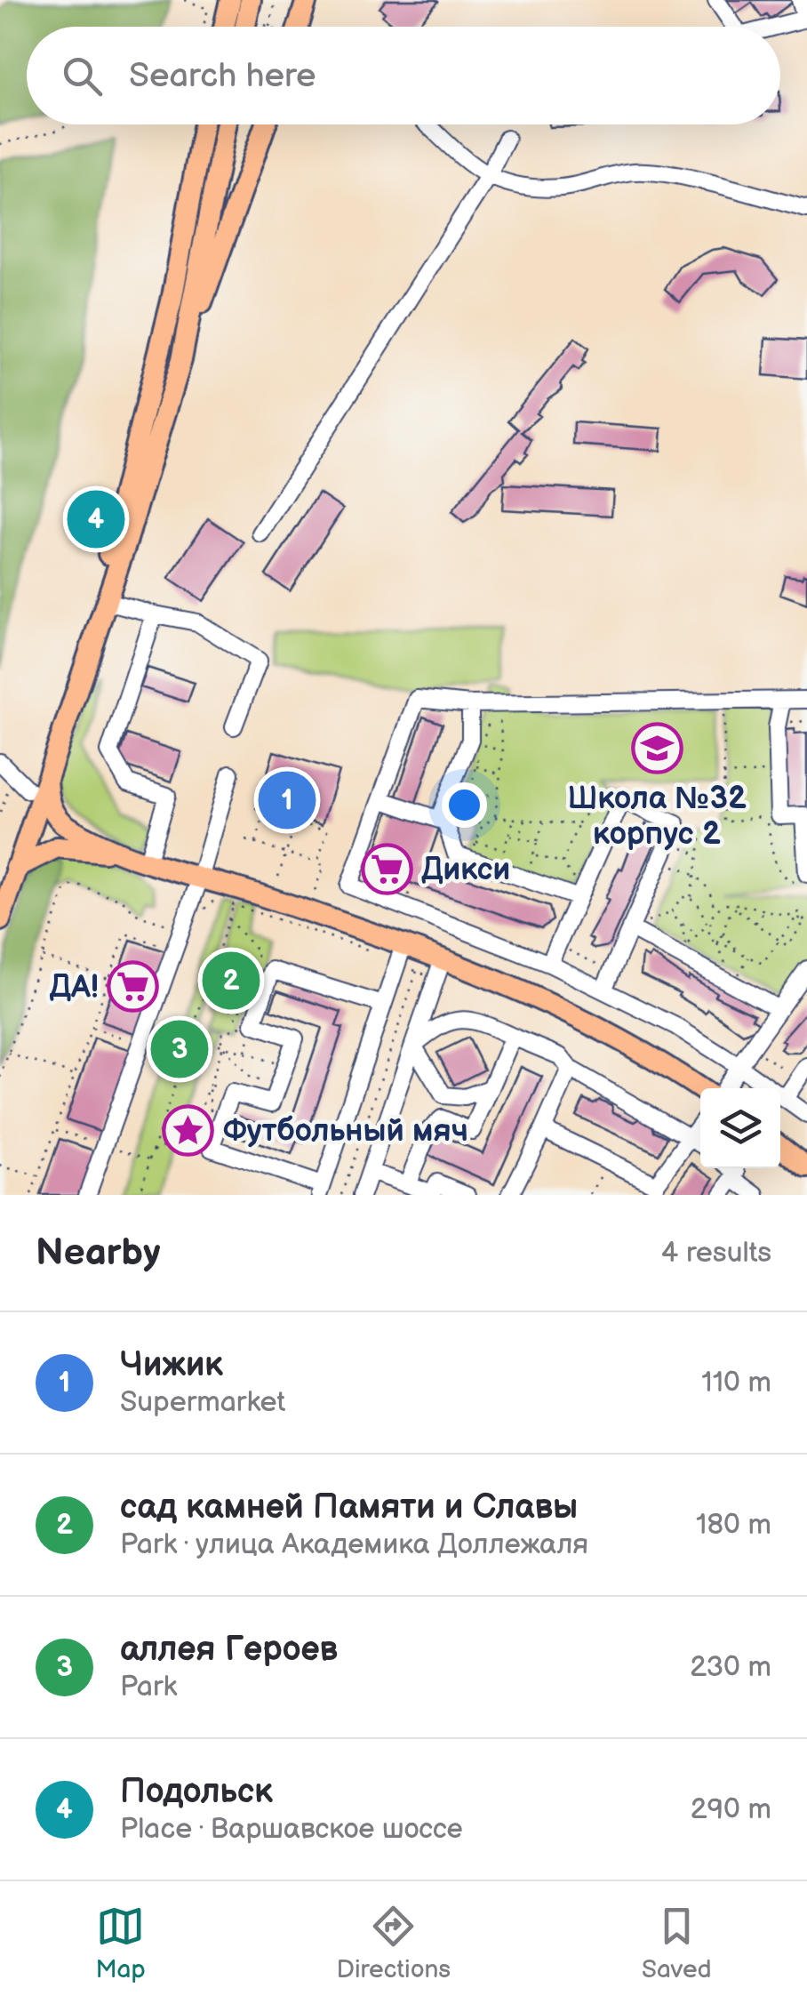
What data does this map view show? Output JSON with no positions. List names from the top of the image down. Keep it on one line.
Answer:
{"places":{"school or university":["Школа №32 корпус 2"],"supermarket":["Дикси","ДА!"],"place":["Футбольный мяч"]},"page":{"search":"Search here","pins":["4","1","2","3"],"heading":["Nearby","4 results"],"list":[{"mark":"1","name":"Чижик","note":"Supermarket","value":"110 m"},{"mark":"2","name":"сад камней Памяти и Славы","note":"Park · улица Академика Доллежаля","value":"180 m"},{"mark":"3","name":"аллея Героев","note":"Park","value":"230 m"},{"mark":"4","name":"Подольск","note":"Place · Варшавское шоссе","value":"290 m"}],"nav":["Map","Directions","Saved"]}}
